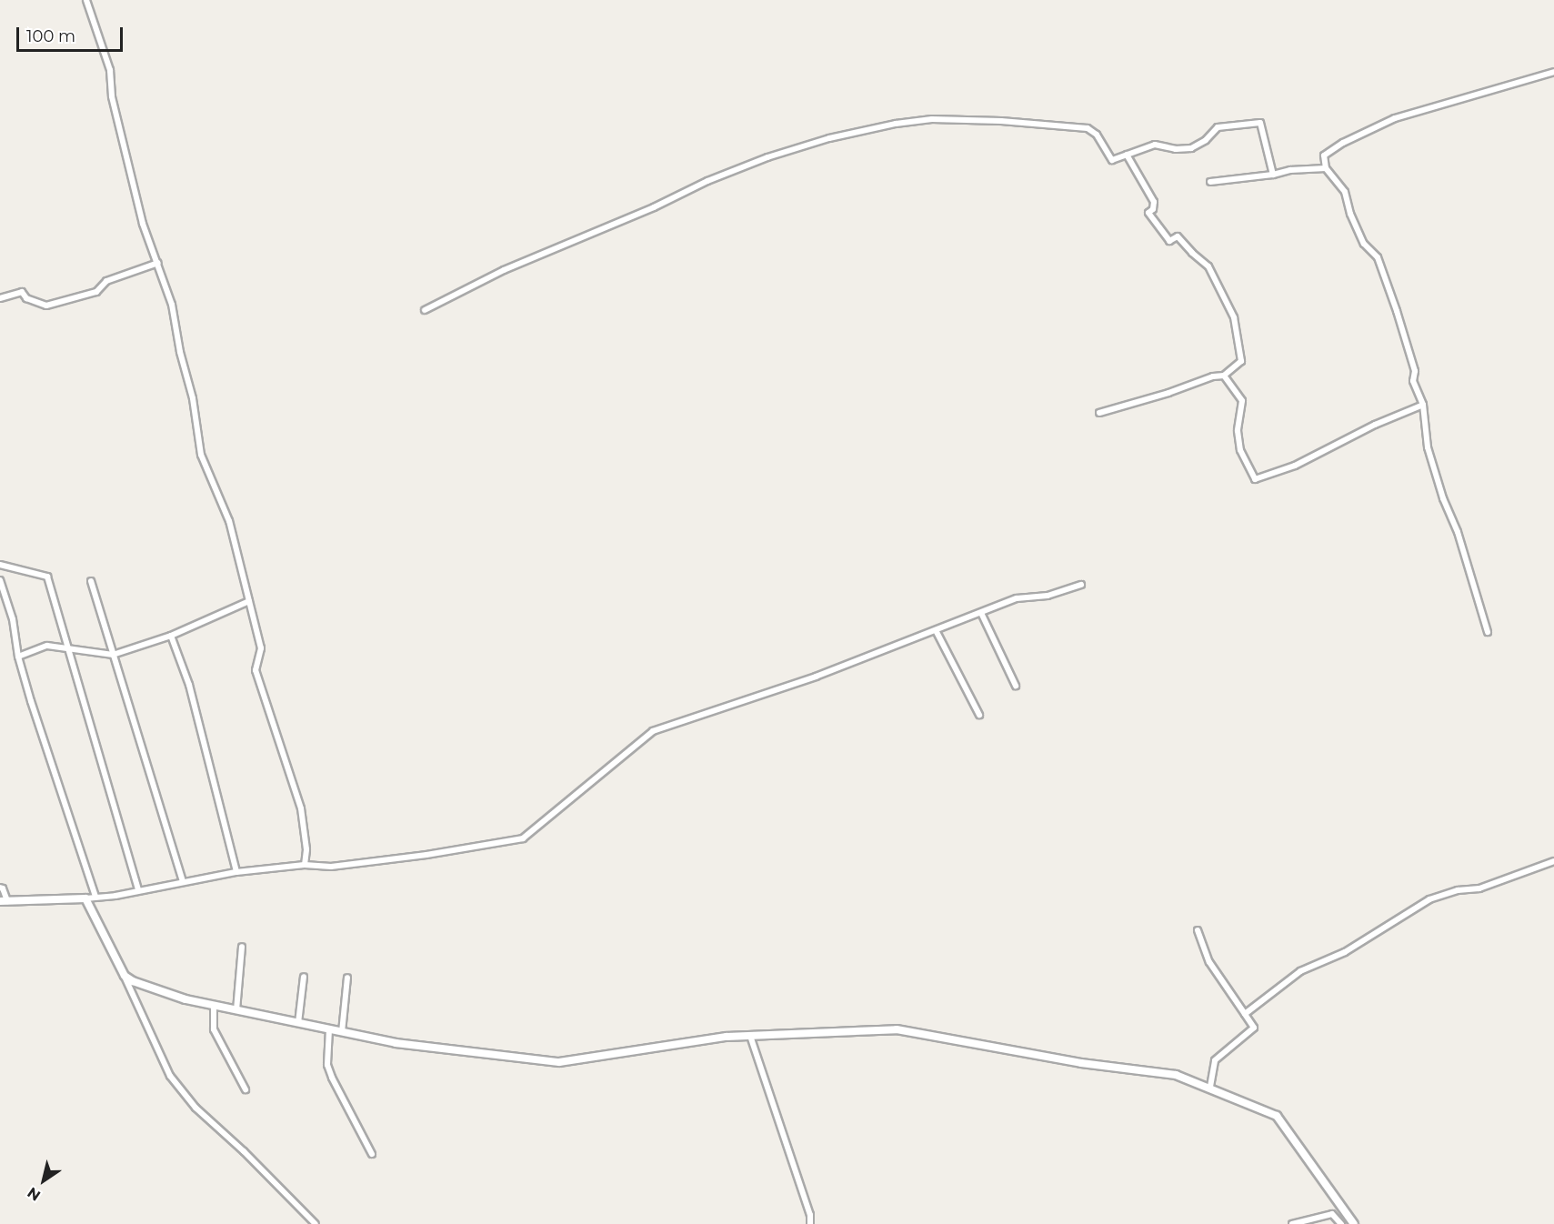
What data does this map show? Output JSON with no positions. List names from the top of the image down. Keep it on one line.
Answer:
{"scale_bar":"100 m","north":"bottom left"}
